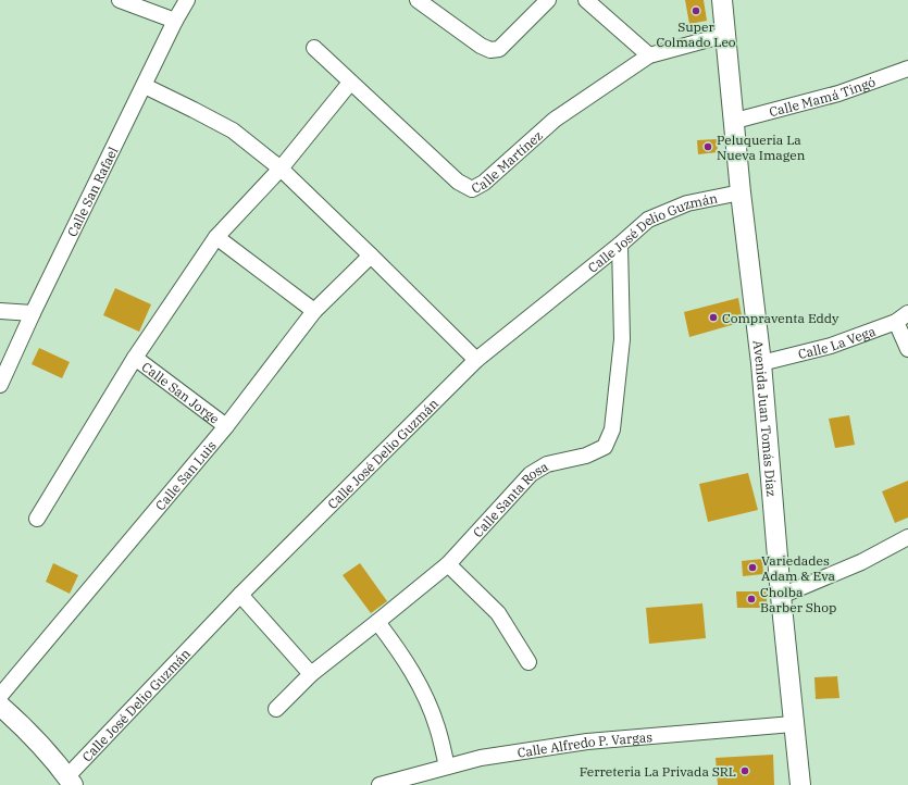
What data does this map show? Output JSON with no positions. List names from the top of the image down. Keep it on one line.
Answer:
{"streets":{"street":["Calle Mamá Tingó","Calle Martínez","Calle San Rafael","Calle José Delio Guzmán","Calle La Vega","Calle San Jorge","Avenida Juan Tomás Díaz","Calle San Luis","Calle Santa Rosa","Calle Alfredo P. Vargas"]},"crossings":[["Calle Mamá Tingó","Avenida Juan Tomás Díaz"],["Calle Martínez","Avenida Juan Tomás Díaz"],["Calle José Delio Guzmán","Avenida Juan Tomás Díaz"],["Calle José Delio Guzmán","Calle Santa Rosa"],["Calle La Vega","Avenida Juan Tomás Díaz"],["Calle San Jorge","Calle San Luis"],["Avenida Juan Tomás Díaz","Calle Alfredo P. Vargas"]],"places":["Super Colmado Leo","Peluqueria La Nueva Imagen","Compraventa Eddy","Variedades Adam & Eva","Cholba Barber Shop","Ferreteria La Privada SRL"]}
